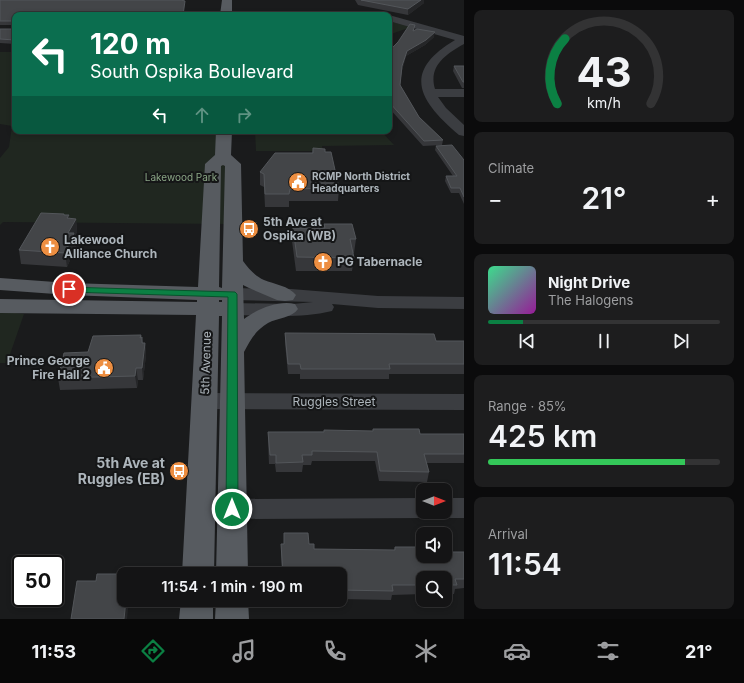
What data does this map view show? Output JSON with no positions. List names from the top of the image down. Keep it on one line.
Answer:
{"streets":{"main road":["5th Avenue"],"street":["Ruggles Street"]},"crossings":[["5th Avenue","Ruggles Street"]],"parks":["Lakewood Park"],"places":{"public building":["RCMP North District Headquarters","Prince George Fire Hall 2"],"bus stop":["5th Ave at Ospika (WB)","5th Ave at Ruggles (EB)"],"church":["Lakewood Alliance Church","PG Tabernacle"]},"north":"right","page":{"turn":["120 m","South Ospika Boulevard"],"tile":["Climate",["Range · 85%","425 km"],["Arrival","11:54"]],"heat":["−","21°","+"],"song":["Night Drive","The Halogens"],"limit":"50","trip":"11:54 · 1 min · 190 m","tabs":["11:53","21°"],"gauge":["43","km/h"]}}
